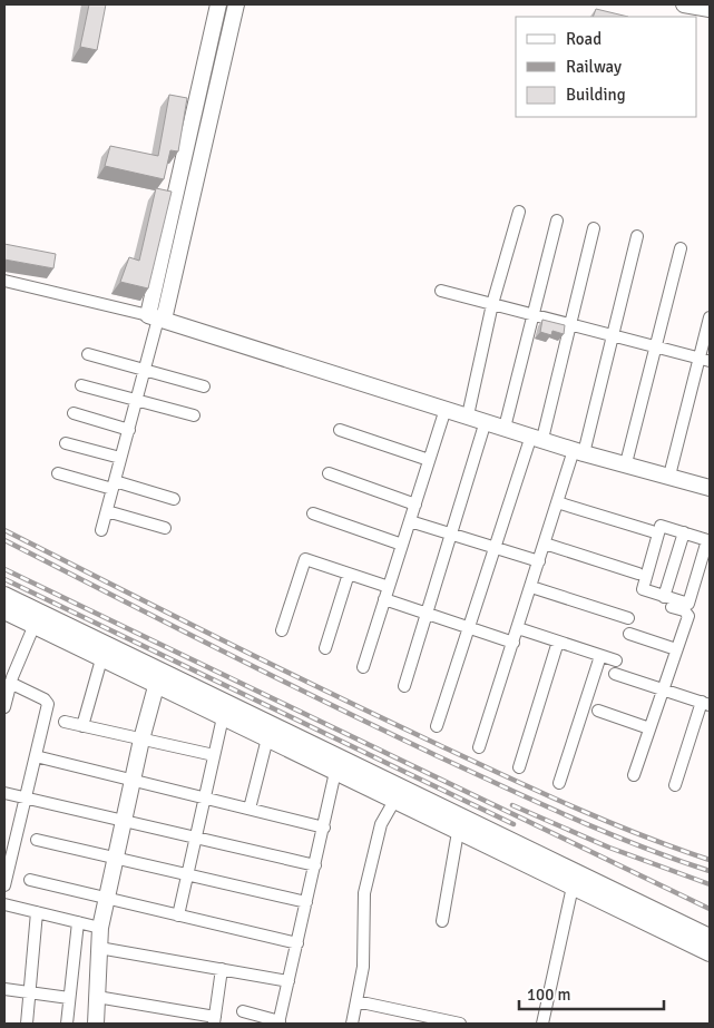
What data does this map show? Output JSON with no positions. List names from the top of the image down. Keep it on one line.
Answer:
{"legend":["Road","Railway","Building"],"scale_bar":"100 m"}
